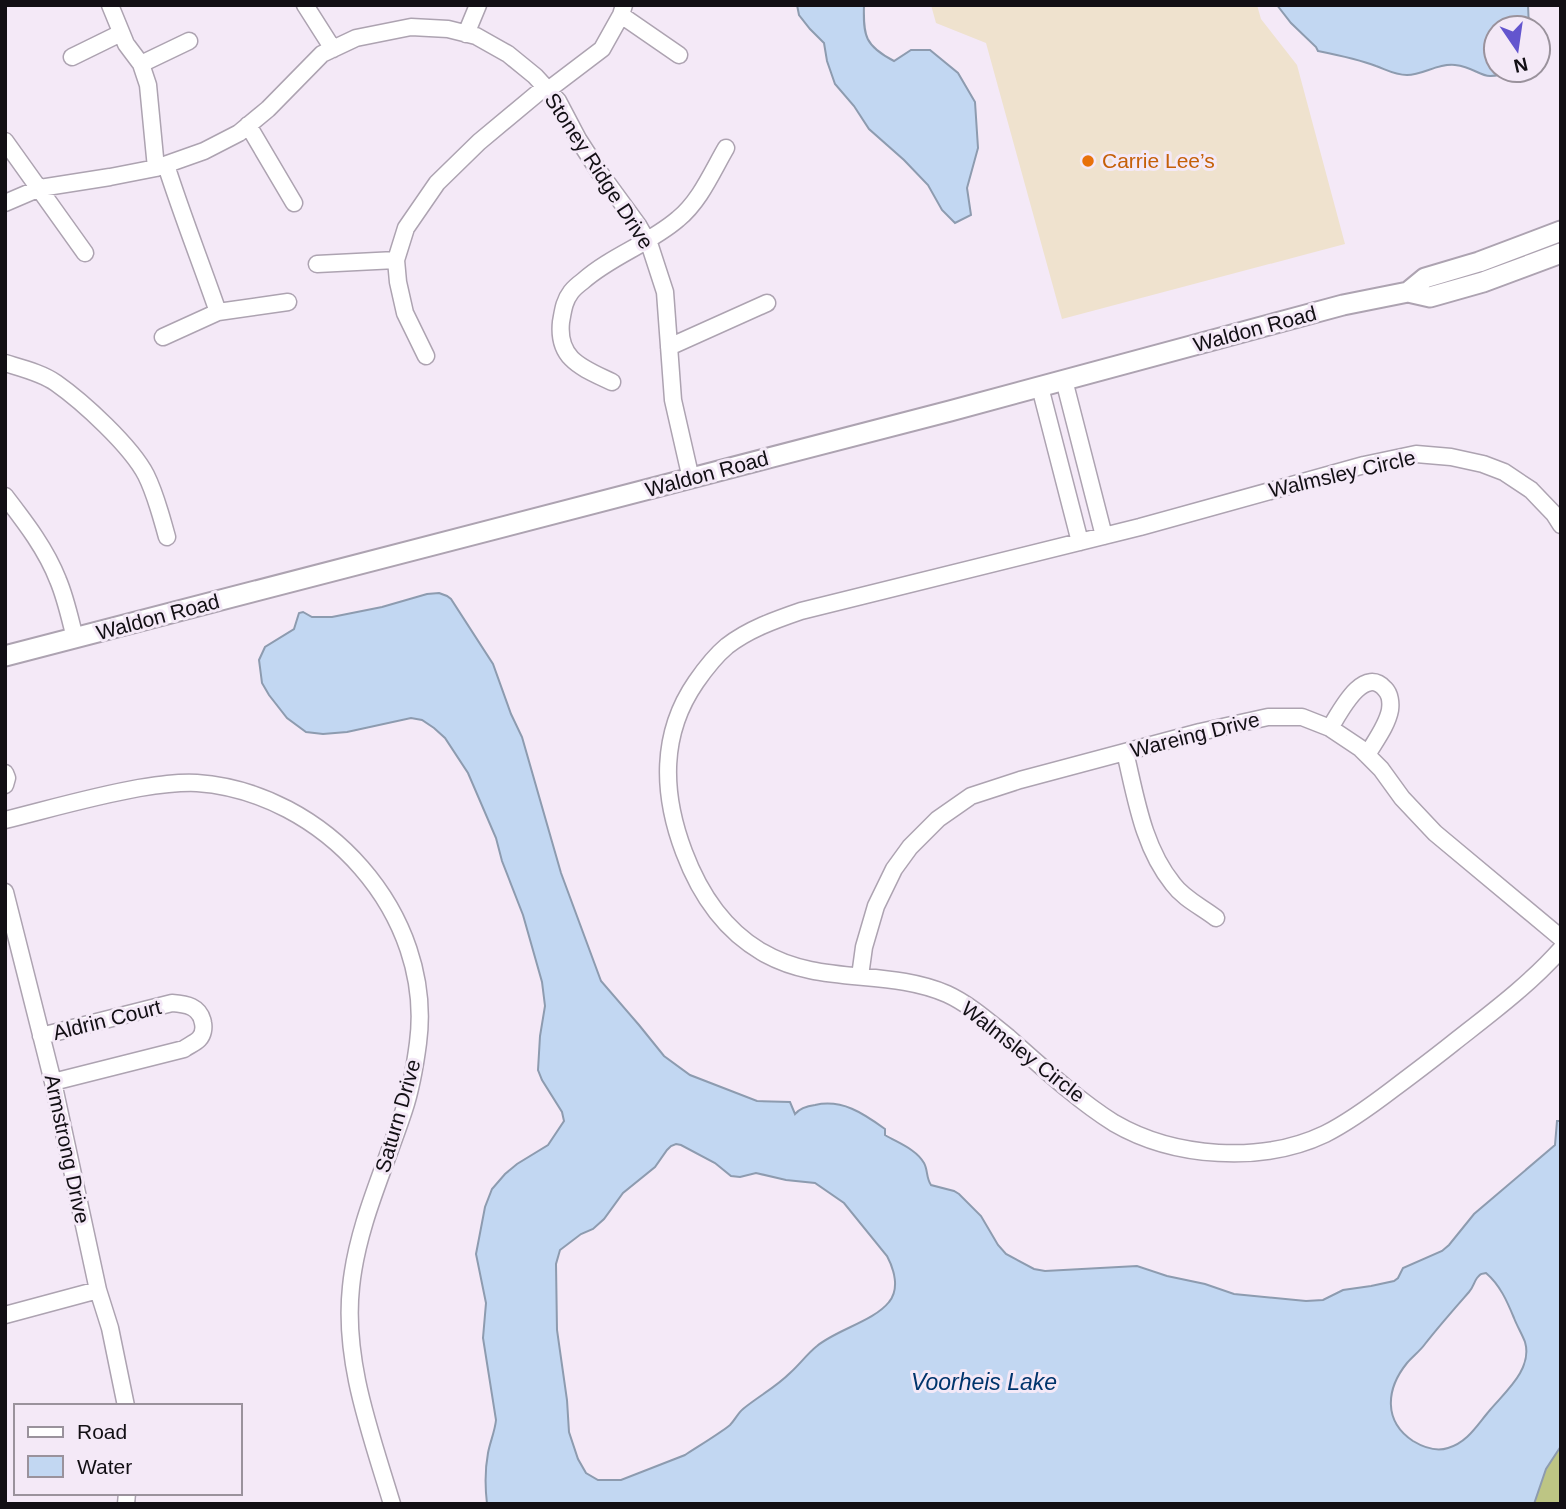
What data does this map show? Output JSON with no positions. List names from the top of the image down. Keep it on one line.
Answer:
{"streets":{"street":["Stoney Ridge Drive","Waldon Road","Walmsley Circle","Wareing Drive","Aldrin Court","Saturn Drive","Armstrong Drive"]},"crossings":[["Stoney Ridge Drive","Waldon Road"],["Walmsley Circle","Wareing Drive"],["Aldrin Court","Armstrong Drive"]],"water":["Voorheis Lake"],"places":["Carrie Lee’s"],"legend":["Road","Water"],"north":"bottom"}
